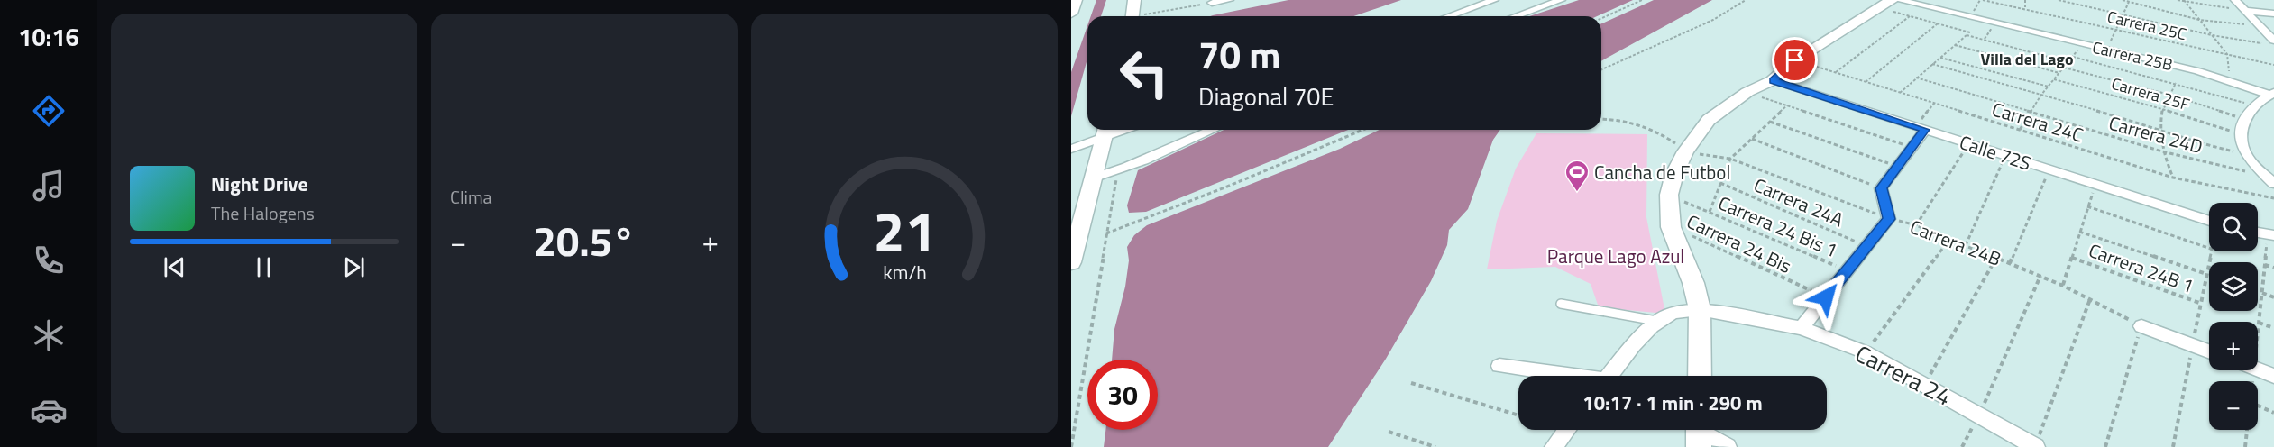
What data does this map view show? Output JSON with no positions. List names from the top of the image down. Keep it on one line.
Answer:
{"streets":{"street":["Carrera 25B","Calle 72S","Carrera 24"],"path":["Carrera 25C","Carrera 25F","Carrera 24C","Carrera 24D","Carrera 24A","Carrera 24 Bis 1","Carrera 24B","Carrera 24 Bis","Carrera 24B 1"]},"districts":["Villa del Lago"],"parks":["Parque Lago Azul"],"places":{"sports":["Cancha de Futbol"]},"page":{"tabs":"10:16","tile":"Clima","turn":["70 m","Diagonal 70E"],"song":["Night Drive","The Halogens"],"map_buttons":["+","−"],"heat":["−","20.5°","+"],"limit":"30","trip":"10:17 · 1 min · 290 m","gauge":["21","km/h"]}}
